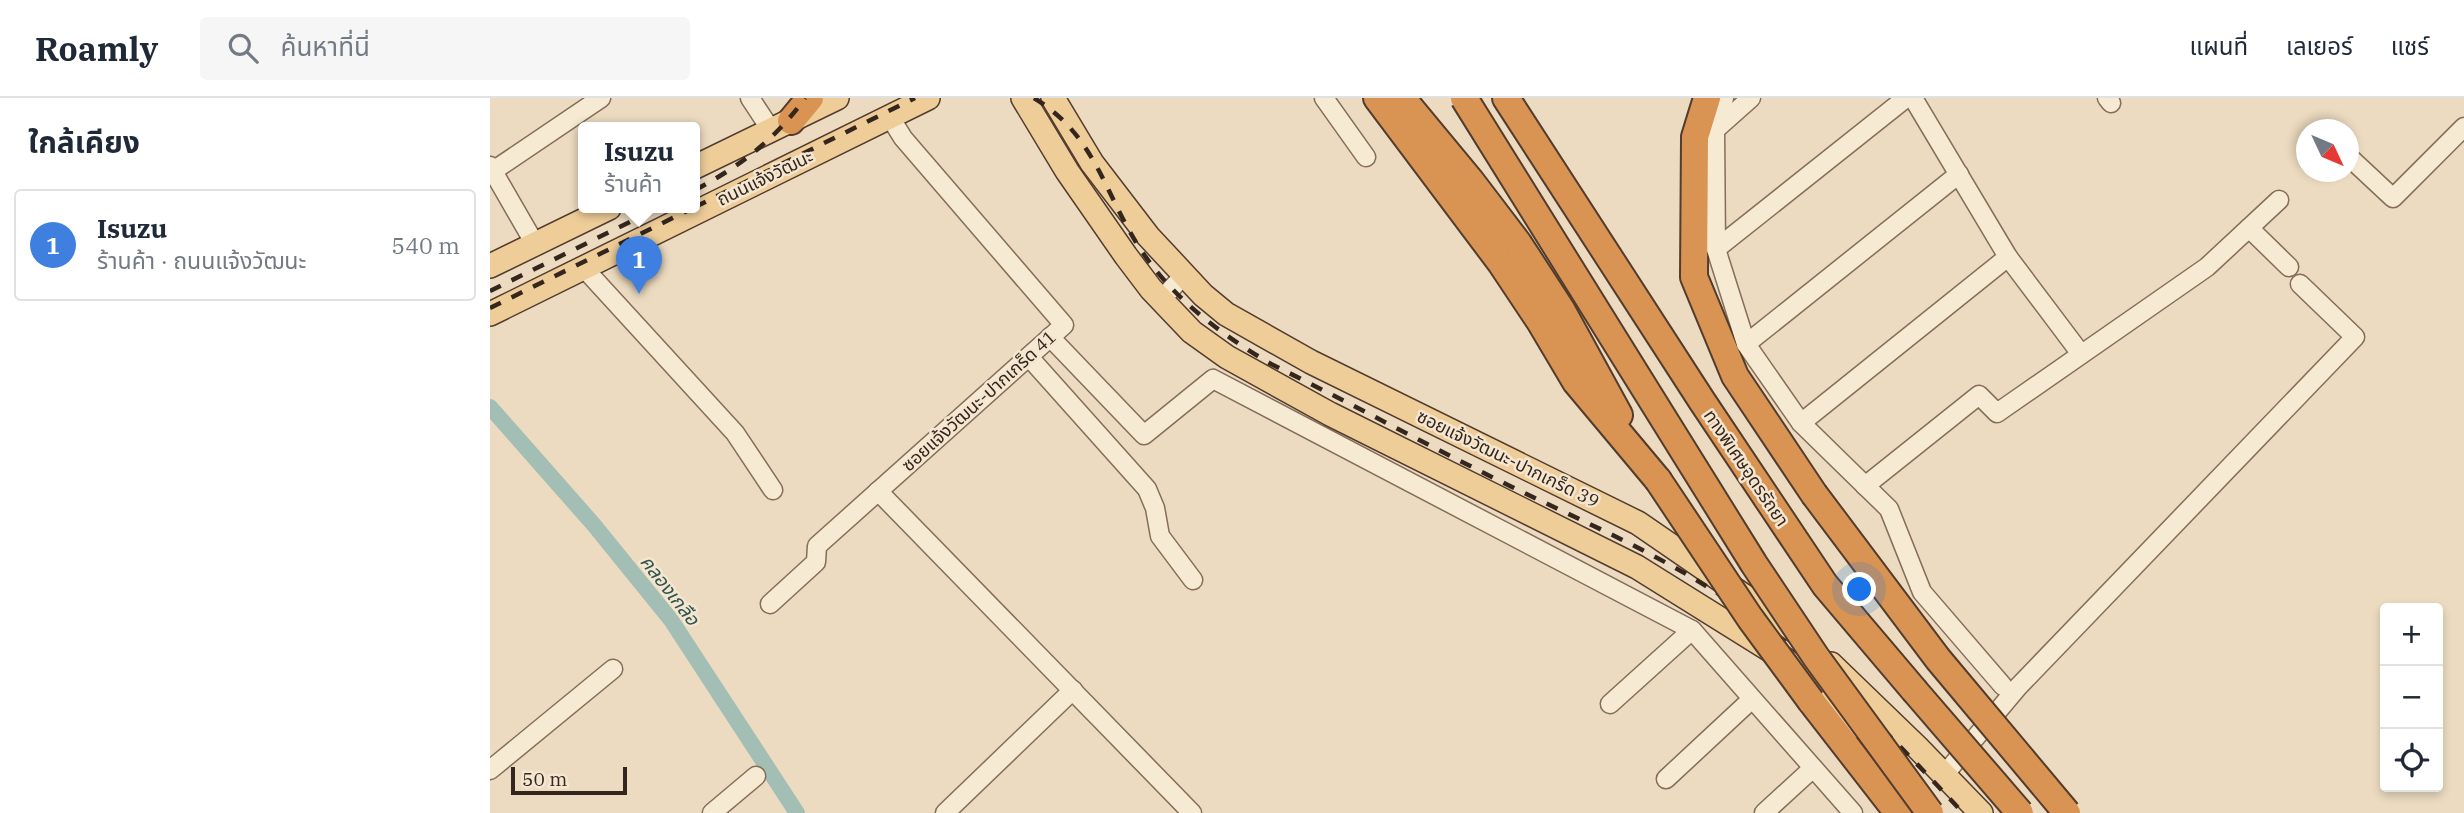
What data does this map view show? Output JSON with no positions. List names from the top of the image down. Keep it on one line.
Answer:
{"streets":{"highway":["ทางพิเศษอุดรรัถยา"],"main road":["ถนนแจ้งวัฒนะ","ซอยแจ้งวัฒนะ-ปากเกร็ด 39"],"street":["ซอยแจ้งวัฒนะ-ปากเกร็ด 41"]},"crossings":[["ถนนแจ้งวัฒนะ","ซอยแจ้งวัฒนะ-ปากเกร็ด 41"]],"water":["คลองเกลือ"],"scale_bar":"50 m","north":"bottom right","page":{"header":"Roamly","search":"ค้นหาที่นี่","nav":["แผนที่","เลเยอร์","แชร์"],"heading":"ใกล้เคียง","popup":["Isuzu","ร้านค้า"],"list":[{"mark":"1","name":"Isuzu","note":"ร้านค้า · ถนนแจ้งวัฒนะ","value":"540 m"}],"pins":"1","map_buttons":["+","−"],"scale":"50 m"}}
